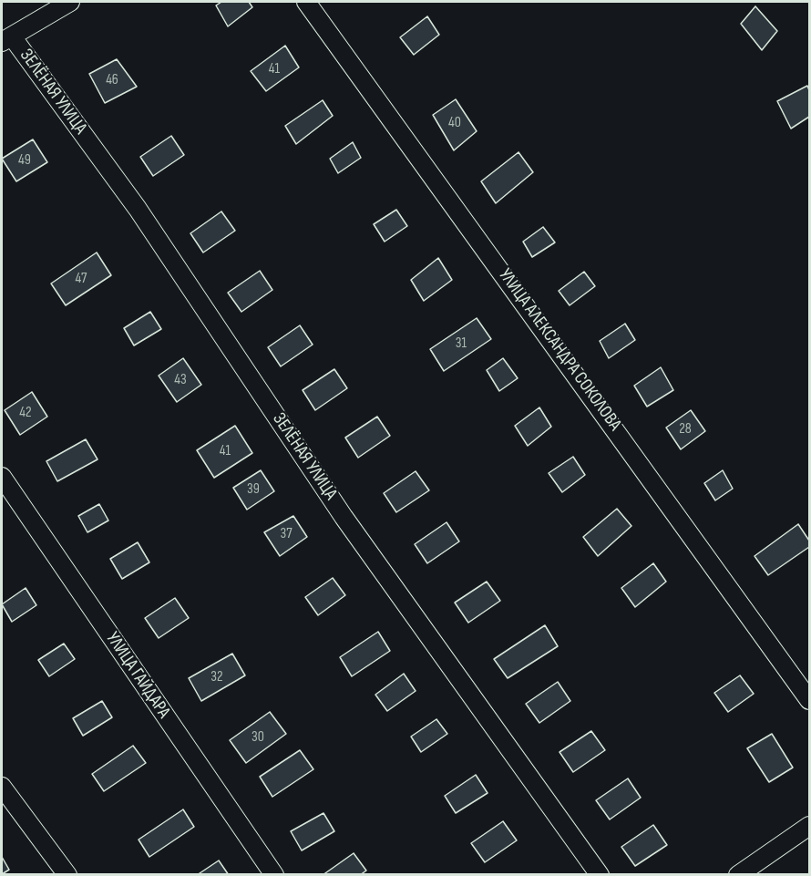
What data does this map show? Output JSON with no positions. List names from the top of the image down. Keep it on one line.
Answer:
{"streets":{"street":["ЗЕЛЁНАЯ УЛИЦА","УЛИЦА АЛЕКСАНДРА СОКОЛОВА","УЛИЦА ГАЙДАРА"]},"house_numbers":["41","46","40","49","47","31","43","42","28","41","39","37","32","30"]}
